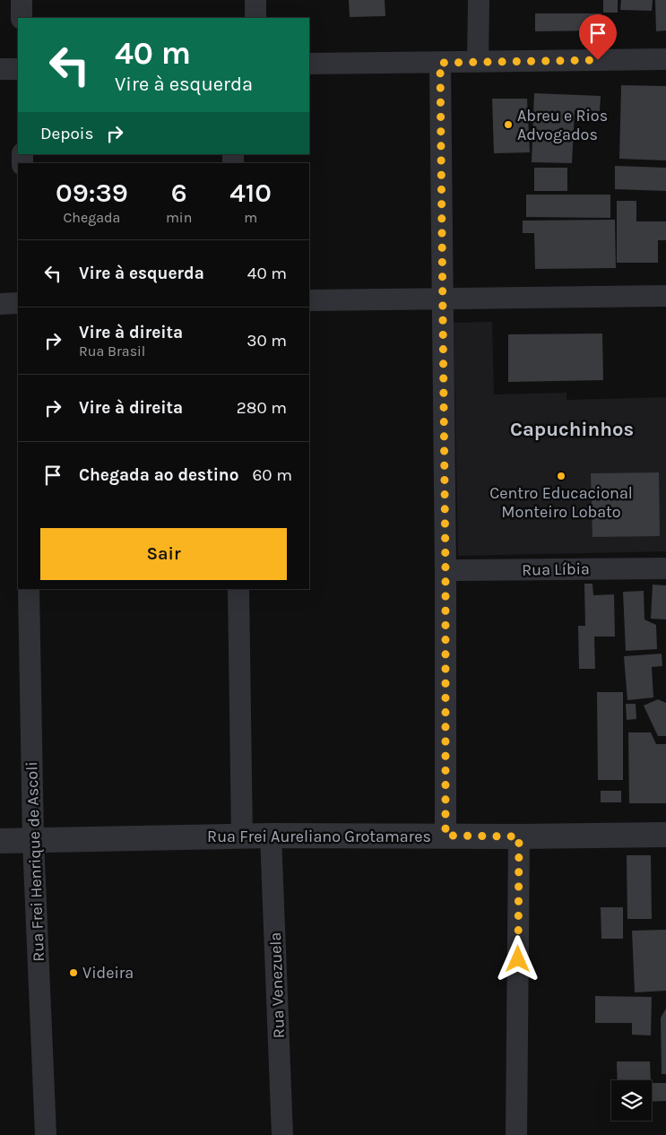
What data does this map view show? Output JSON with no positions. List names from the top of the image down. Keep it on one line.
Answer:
{"streets":{"street":["Rua Líbia","Rua Frei Aureliano Grotamares","Rua Frei Henrique de Ascoli","Rua Venezuela"]},"crossings":[["Rua Frei Aureliano Grotamares","Rua Frei Henrique de Ascoli"],["Rua Frei Aureliano Grotamares","Rua Venezuela"]],"districts":["Capuchinhos"],"places":["Abreu e Rios Advogados","Centro Educacional Monteiro Lobato","Videira"],"page":{"turn":["40 m","Vire à esquerda"],"then":"Depois","eta":["09:39","Chegada","6","min","410","m"],"list":[{"name":"Vire à esquerda","value":"40 m"},{"name":"Vire à direita","note":"Rua Brasil","value":"30 m"},{"name":"Vire à direita","value":"280 m"},{"name":"Chegada ao destino","value":"60 m"}],"buttons":"Sair"}}
